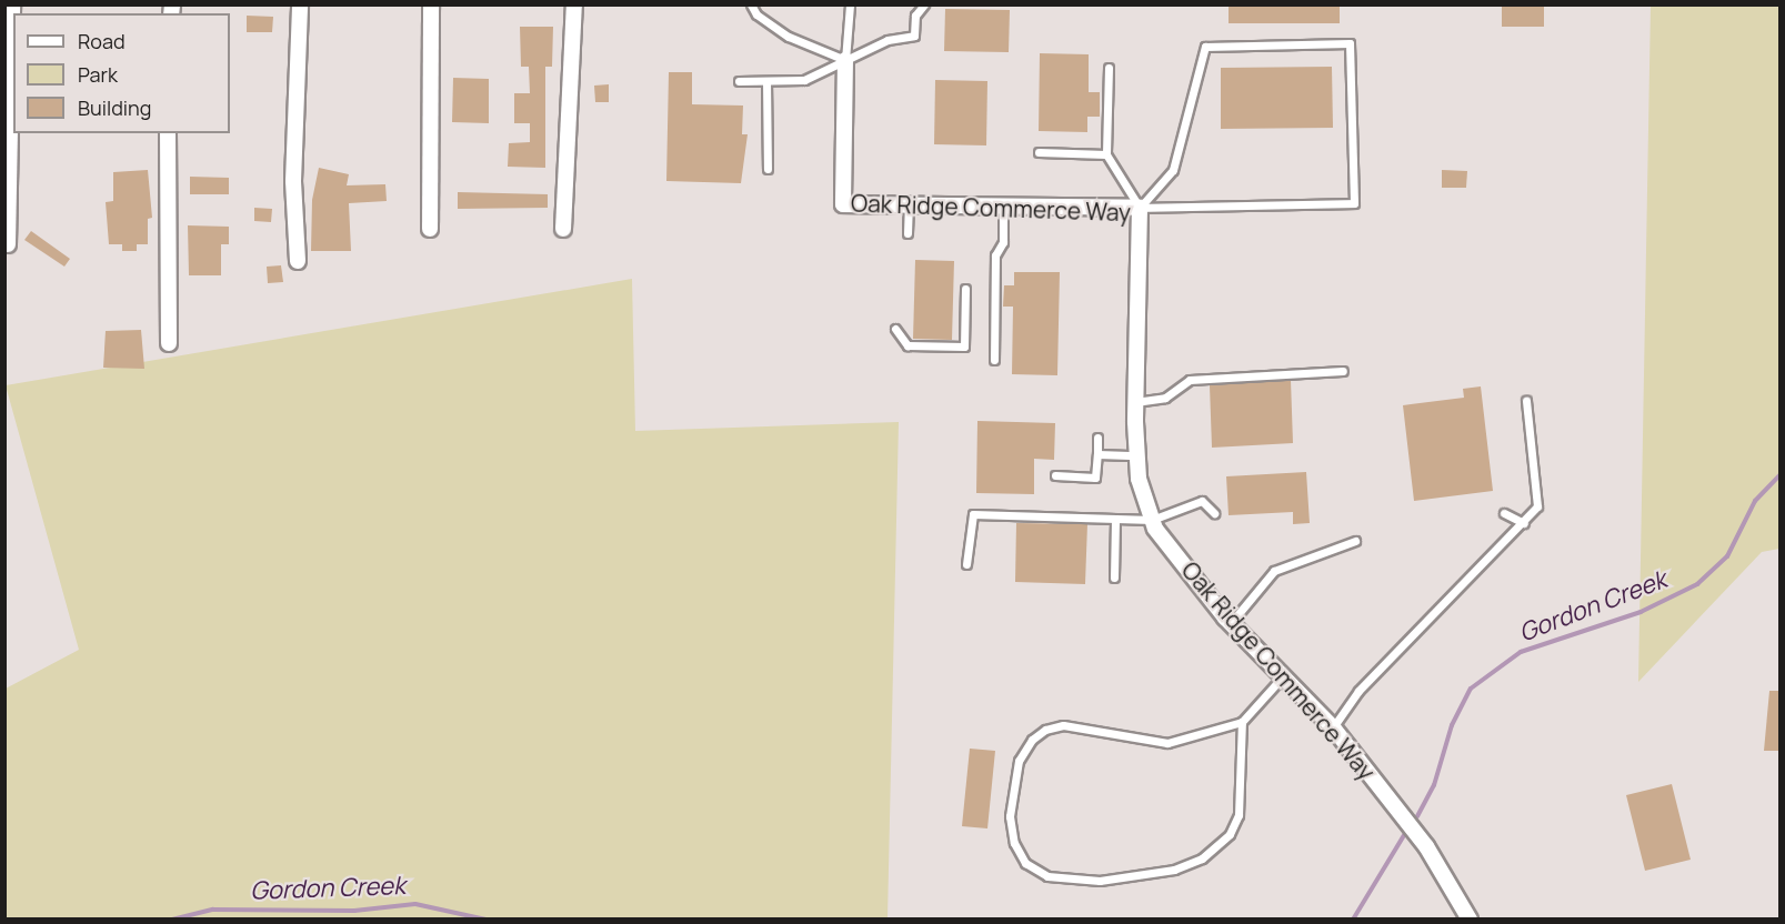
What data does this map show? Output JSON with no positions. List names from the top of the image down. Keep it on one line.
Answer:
{"streets":{"street":["Oak Ridge Commerce Way"]},"water":["Gordon Creek"],"legend":["Road","Park","Building"]}
